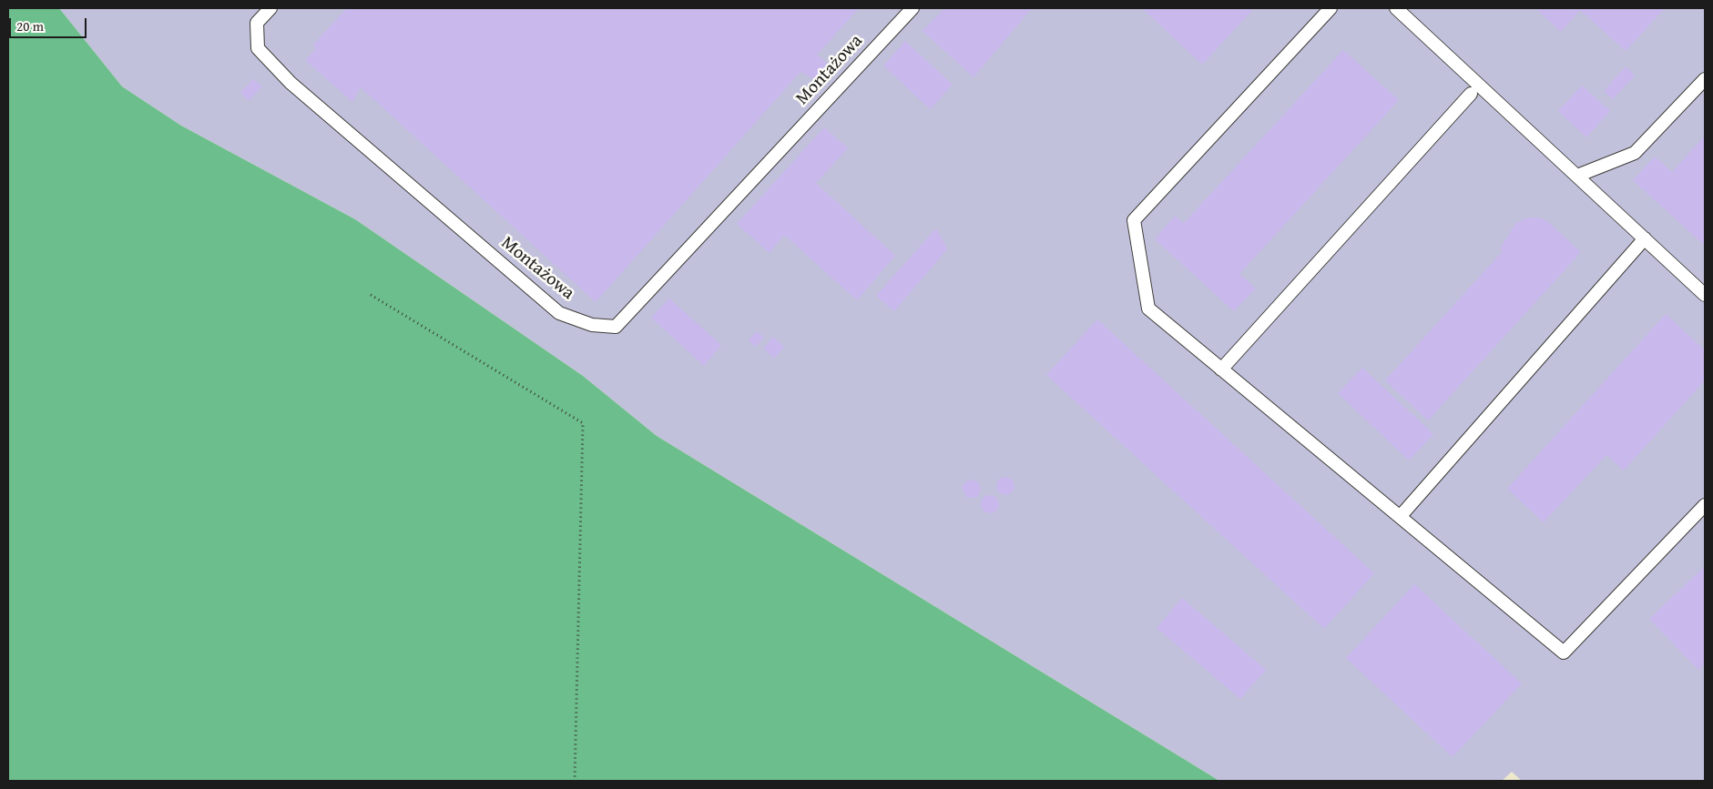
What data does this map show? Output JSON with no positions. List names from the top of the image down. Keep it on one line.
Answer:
{"streets":{"lane":["Montażowa"]},"scale_bar":"20 m"}
